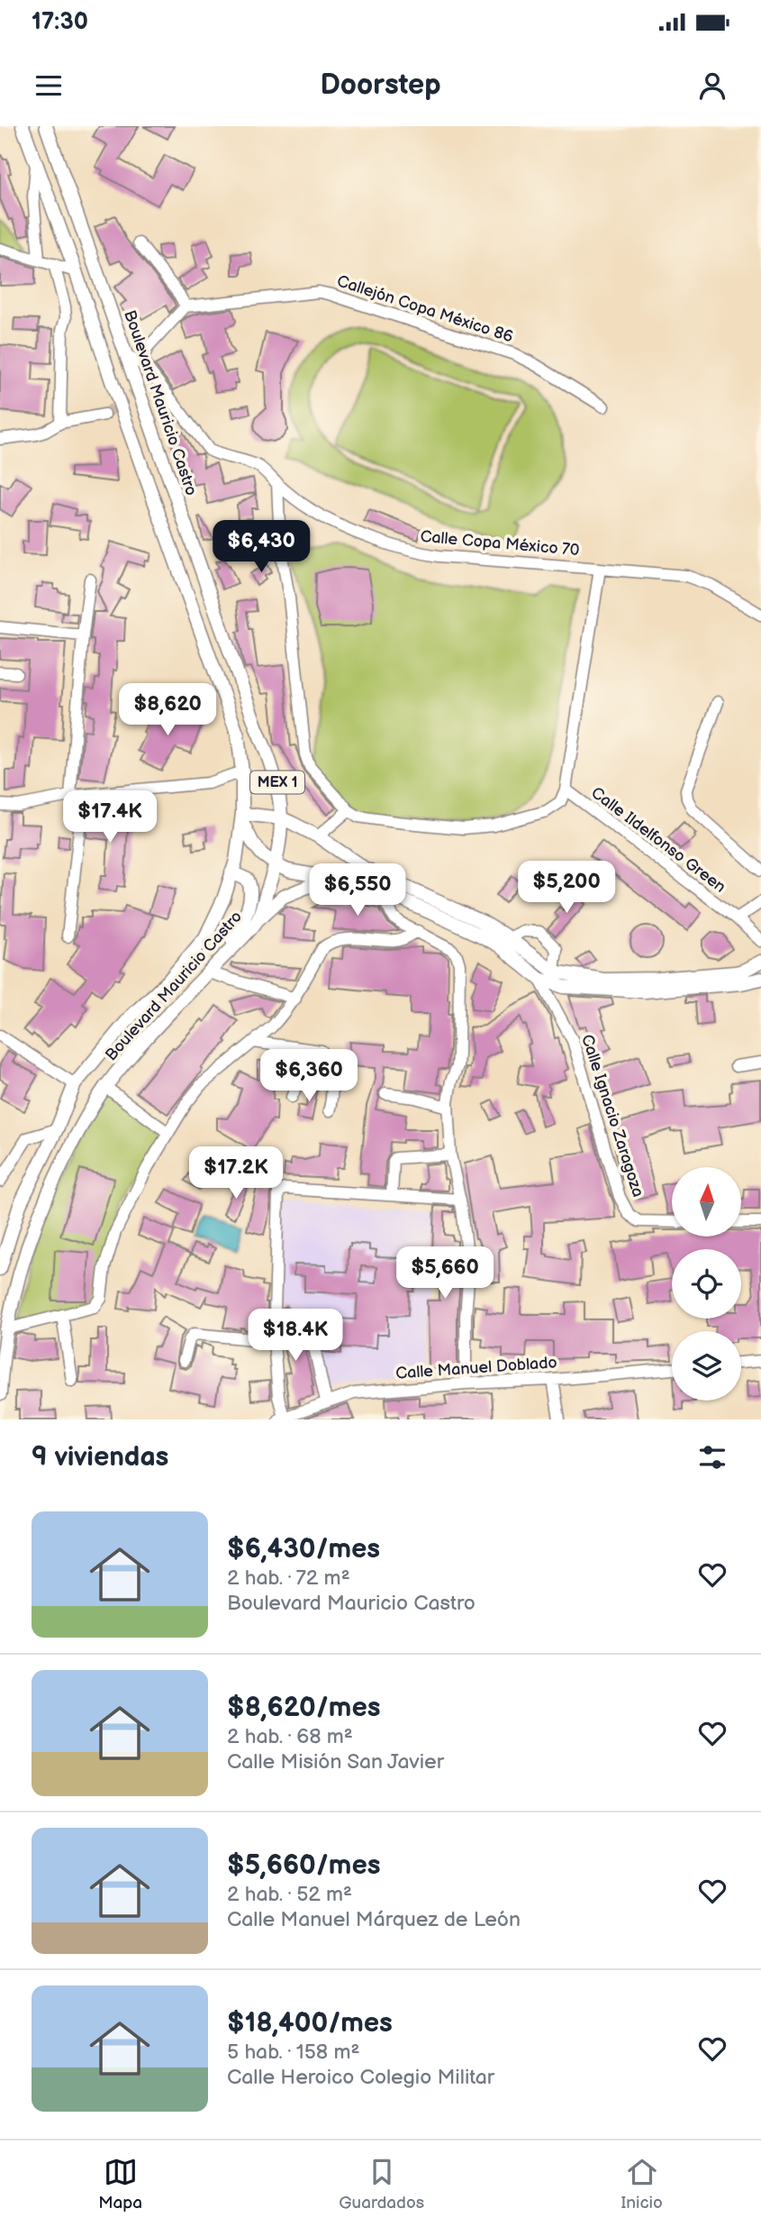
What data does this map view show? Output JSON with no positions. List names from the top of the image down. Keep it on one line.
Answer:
{"streets":{"main road":["Boulevard Mauricio Castro","MEX 1"],"street":["Callejón Copa México 86","Calle Copa México 70","Calle Ildelfonso Green","Calle Ignacio Zaragoza","Calle Manuel Doblado"]},"crossings":[["Boulevard Mauricio Castro","Calle Copa México 70"],["Calle Copa México 70","Calle Ildelfonso Green"]],"north":"top","page":{"status":"17:30","header":"Doorstep","price":["$6,430","$8,620","$17.4K","$5,200","$6,550","$6,360","$17.2K","$5,660","$18.4K"],"heading":"9 viviendas","list":[{"name":"$6,430/mes","note":"2 hab. · 72 m² · Boulevard Mauricio Castro"},{"name":"$8,620/mes","note":"2 hab. · 68 m² · Calle Misión San Javier"},{"name":"$5,660/mes","note":"2 hab. · 52 m² · Calle Manuel Márquez de León"},{"name":"$18,400/mes","note":"5 hab. · 158 m² · Calle Heroico Colegio Militar"}],"tabs":["Mapa","Guardados","Inicio"]}}
